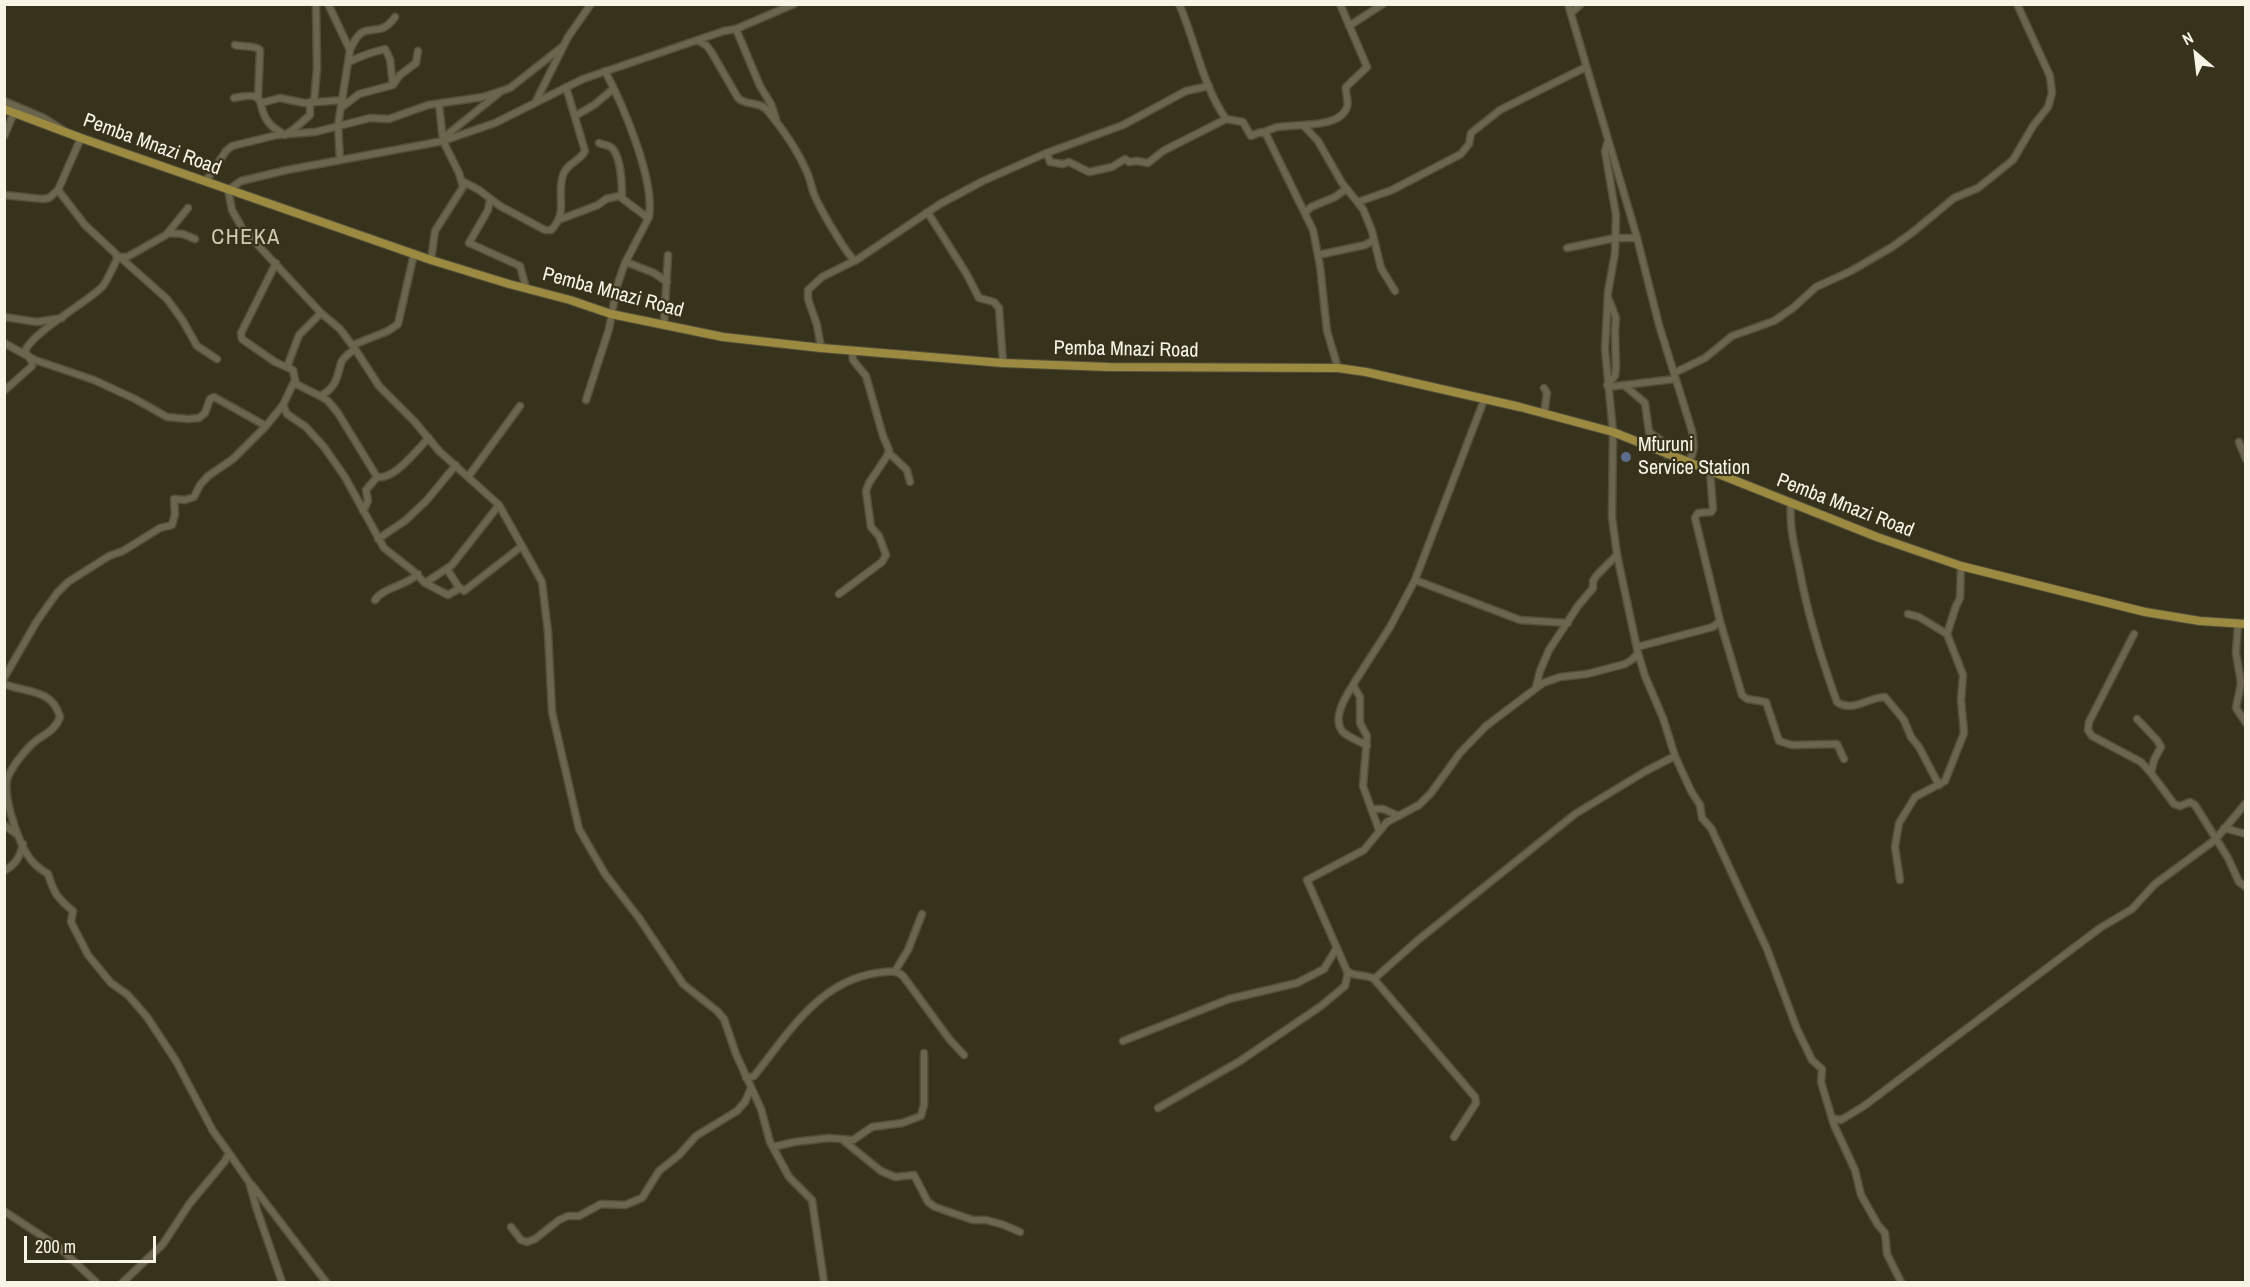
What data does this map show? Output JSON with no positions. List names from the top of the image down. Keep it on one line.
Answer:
{"streets":{"main road":["Pemba Mnazi Road"]},"districts":["CHEKA"],"places":["Mfuruni Service Station"],"scale_bar":"200 m","north":"top left"}
